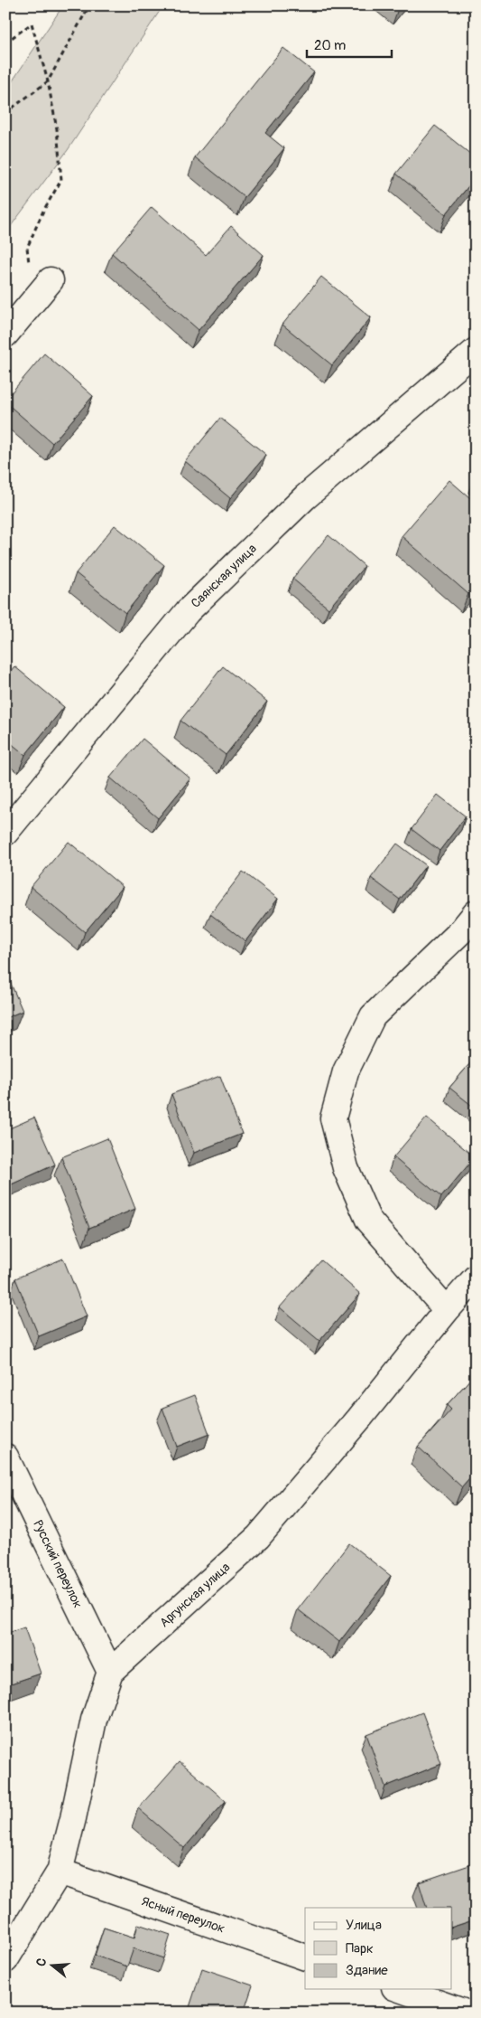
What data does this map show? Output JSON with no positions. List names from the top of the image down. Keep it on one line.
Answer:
{"streets":{"street":["Саянская улица","Русский переулок","Аргунская улица","Ясный переулок"]},"crossings":[["Русский переулок","Аргунская улица"],["Аргунская улица","Ясный переулок"]],"legend":["Улица","Парк","Здание"],"scale_bar":"20 m","north":"left"}
